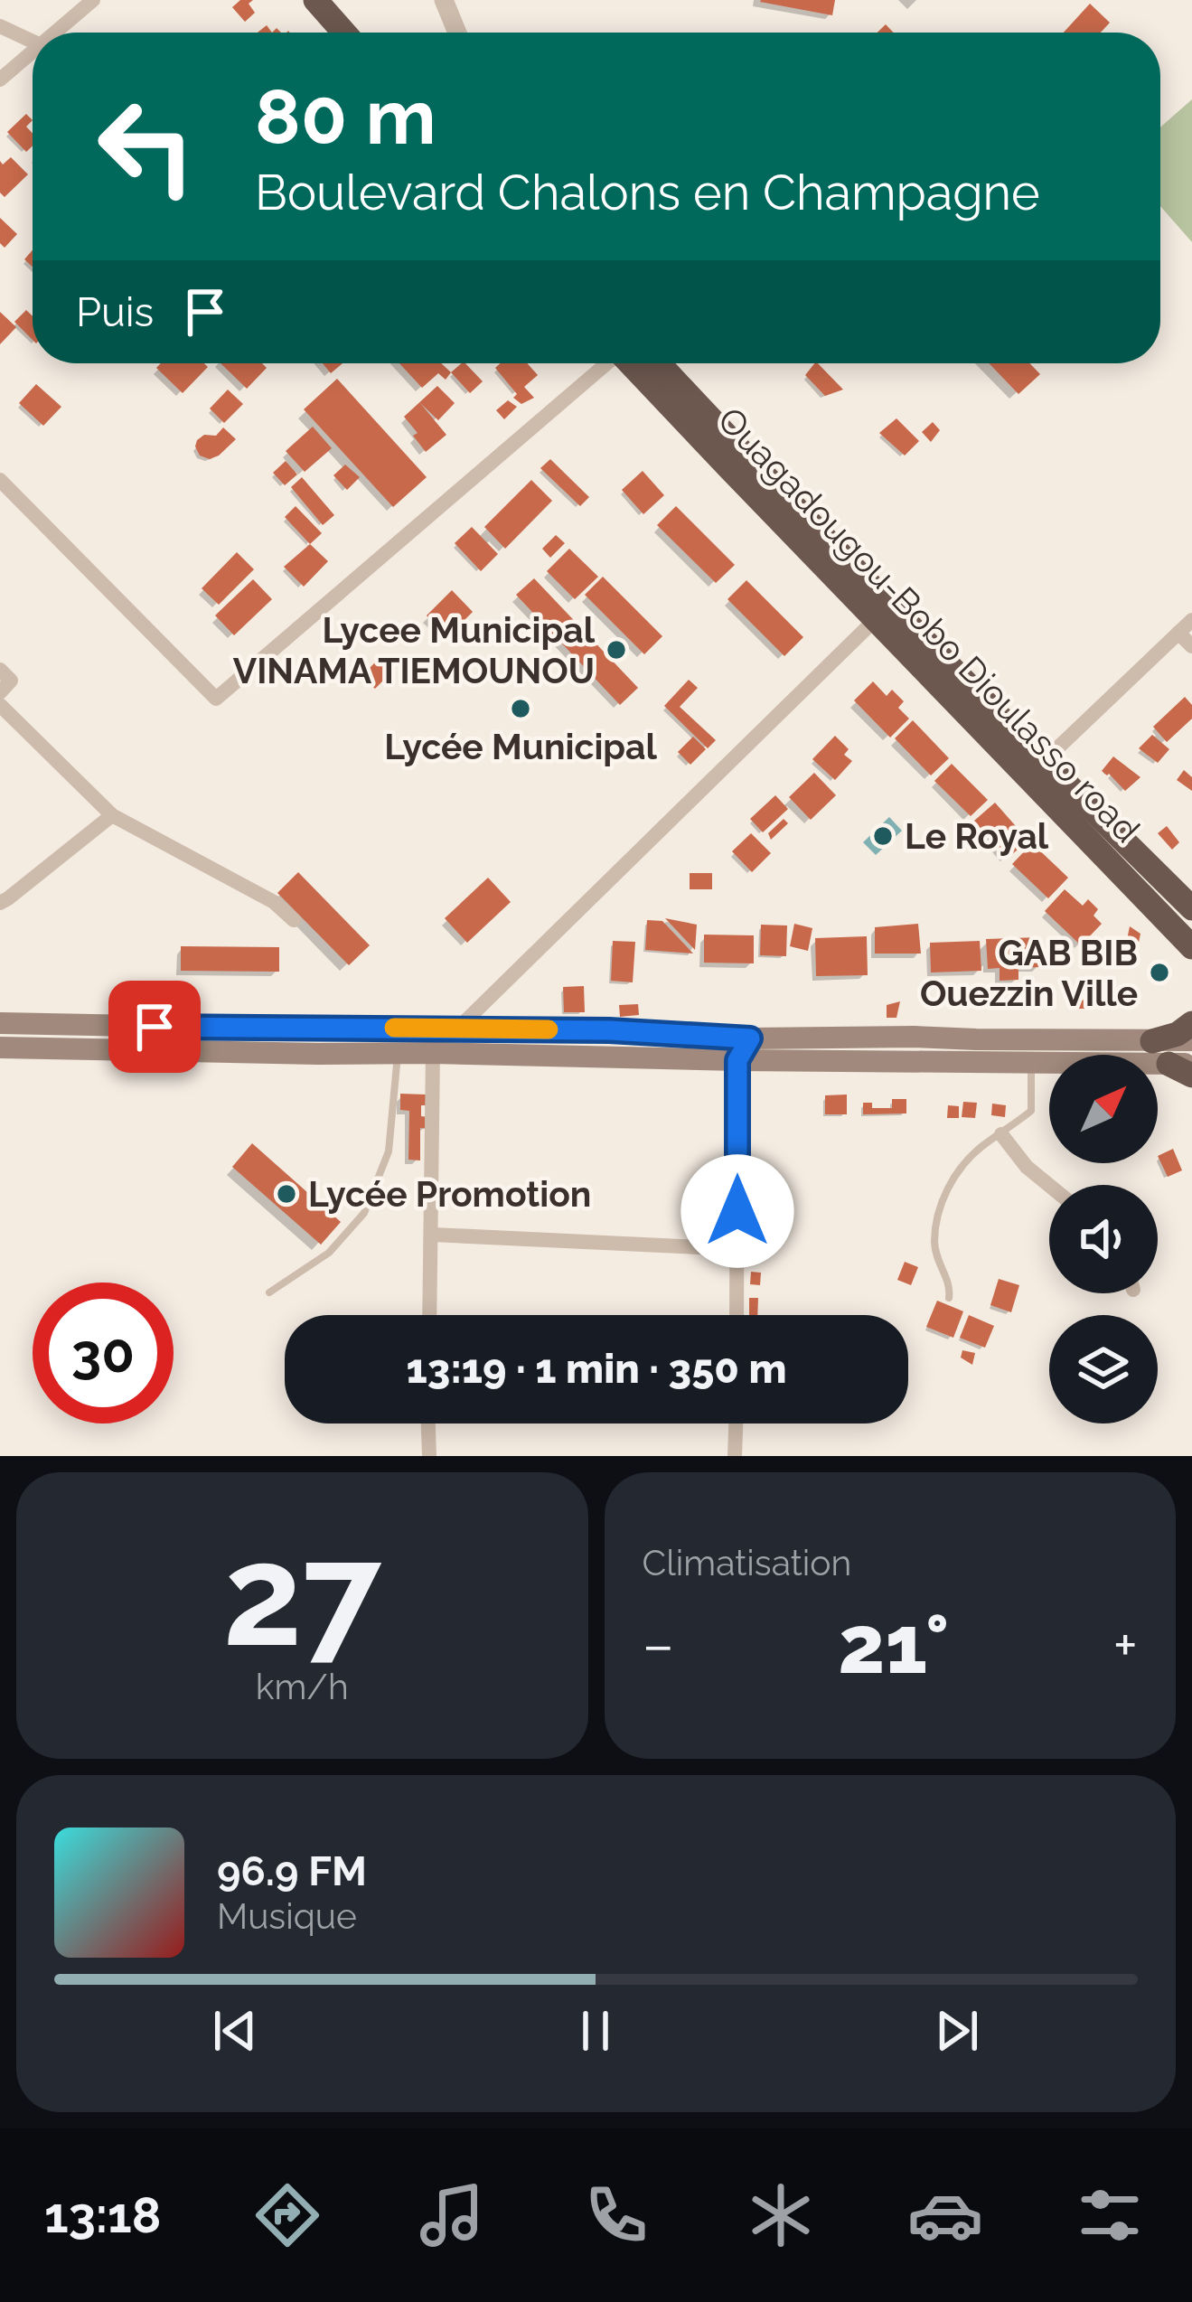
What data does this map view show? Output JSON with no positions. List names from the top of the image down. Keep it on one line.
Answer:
{"streets":{"highway":["Ouagadougou-Bobo Dioulasso road"]},"places":["Lycee Municipal VINAMA TIEMOUNOU","Lycée Municipal","Le Royal","GAB BIB Ouezzin Ville","Lycée Promotion"],"north":"top right","page":{"turn":["80 m","Boulevard Chalons en Champagne"],"then":"Puis","limit":"30","trip":"13:19 · 1 min · 350 m","tile":[["27","km/h"],"Climatisation"],"heat":["−","21°","+"],"song":["96.9 FM","Musique"],"tabs":"13:18"}}
